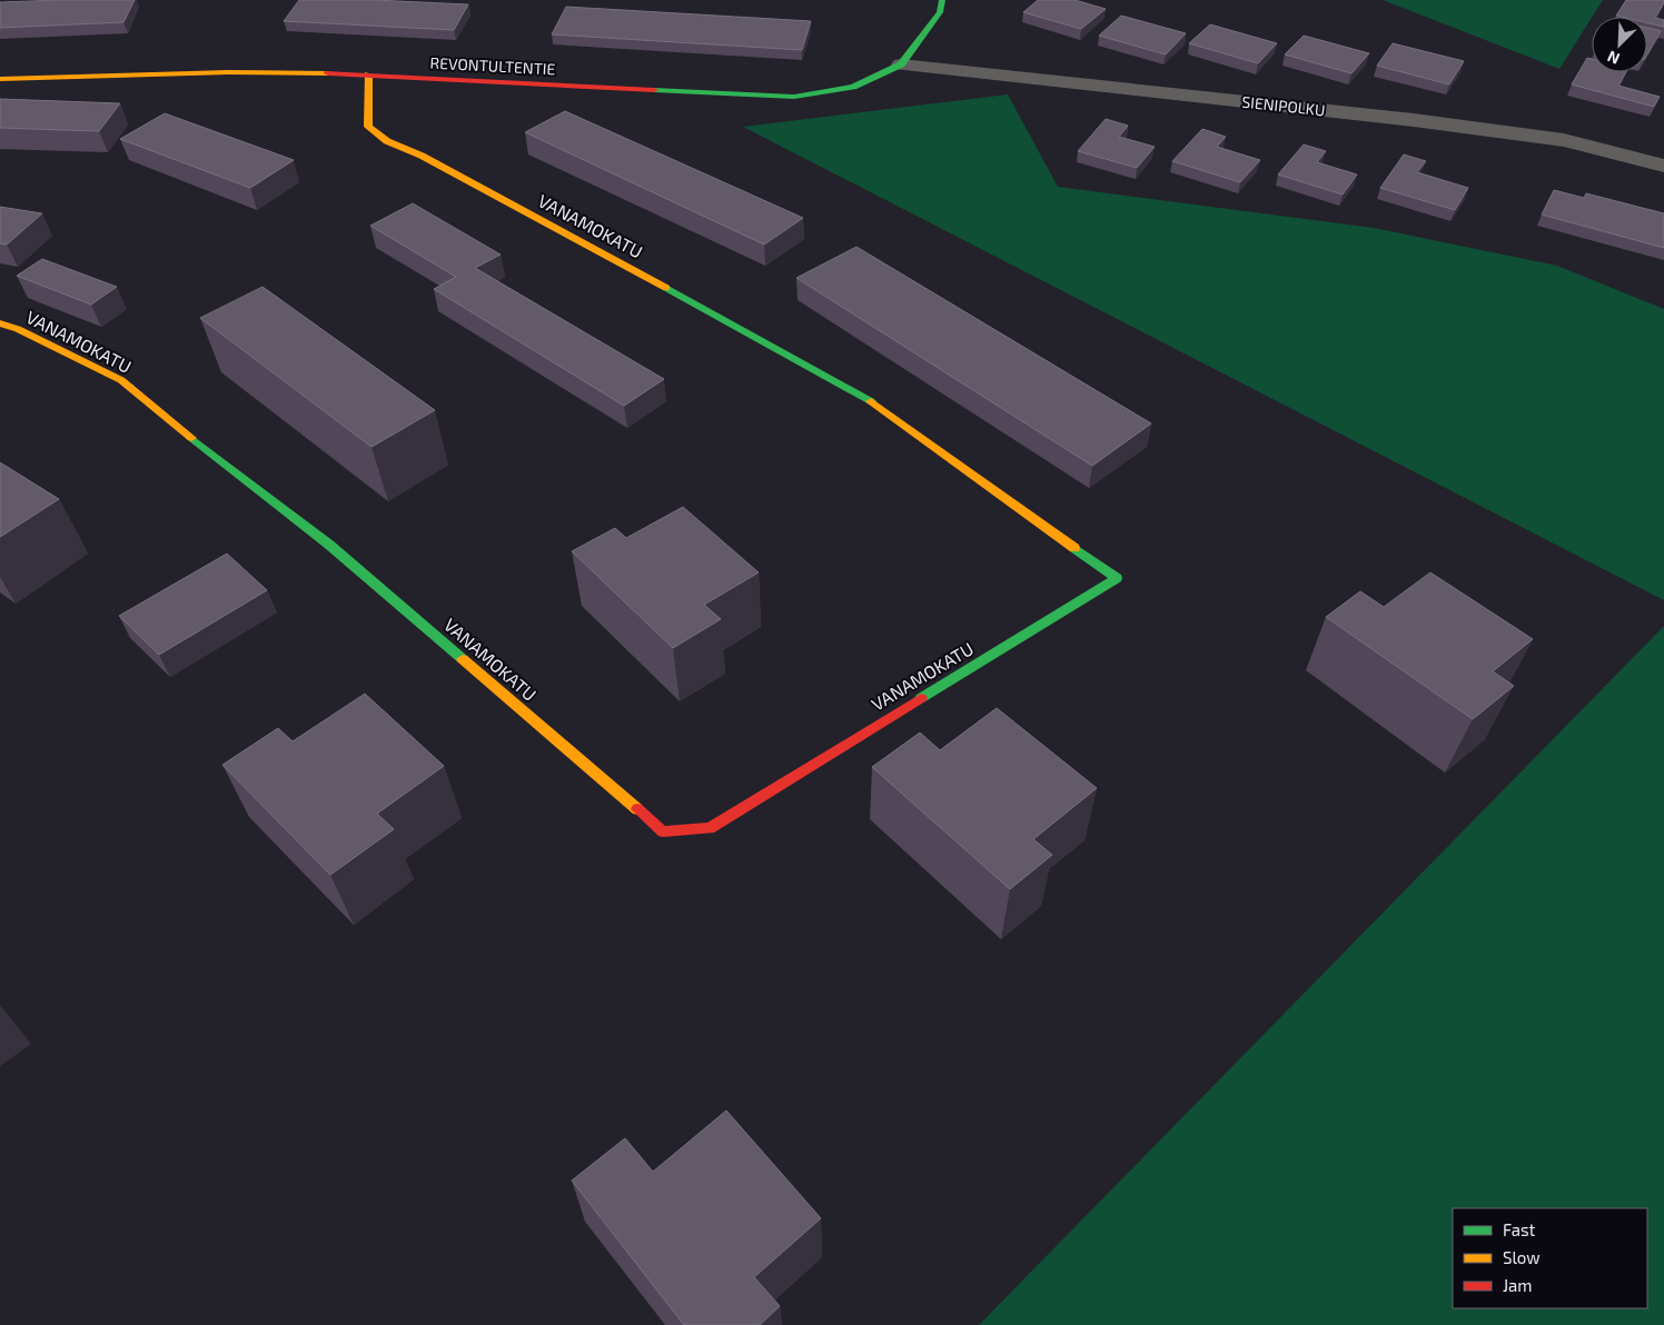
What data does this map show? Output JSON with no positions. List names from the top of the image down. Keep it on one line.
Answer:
{"streets":{"street":["REVONTULTENTIE","SIENIPOLKU","VANAMOKATU"]},"crossings":[["REVONTULTENTIE","SIENIPOLKU"],["REVONTULTENTIE","VANAMOKATU"]],"legend":["Fast","Slow","Jam"],"north":"bottom left"}
